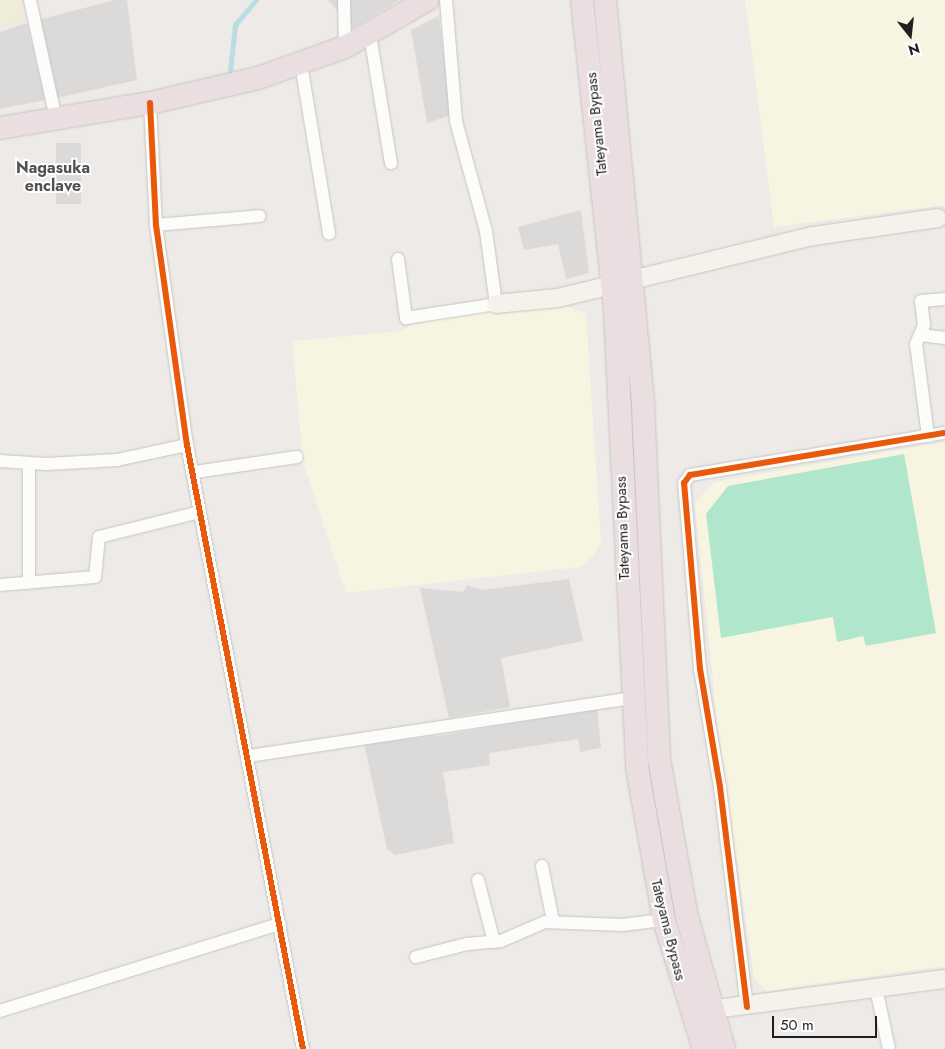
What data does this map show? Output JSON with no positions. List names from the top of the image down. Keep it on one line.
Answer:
{"streets":{"highway":["Tateyama Bypass"]},"districts":["Nagasuka enclave"],"scale_bar":"50 m","north":"bottom"}
